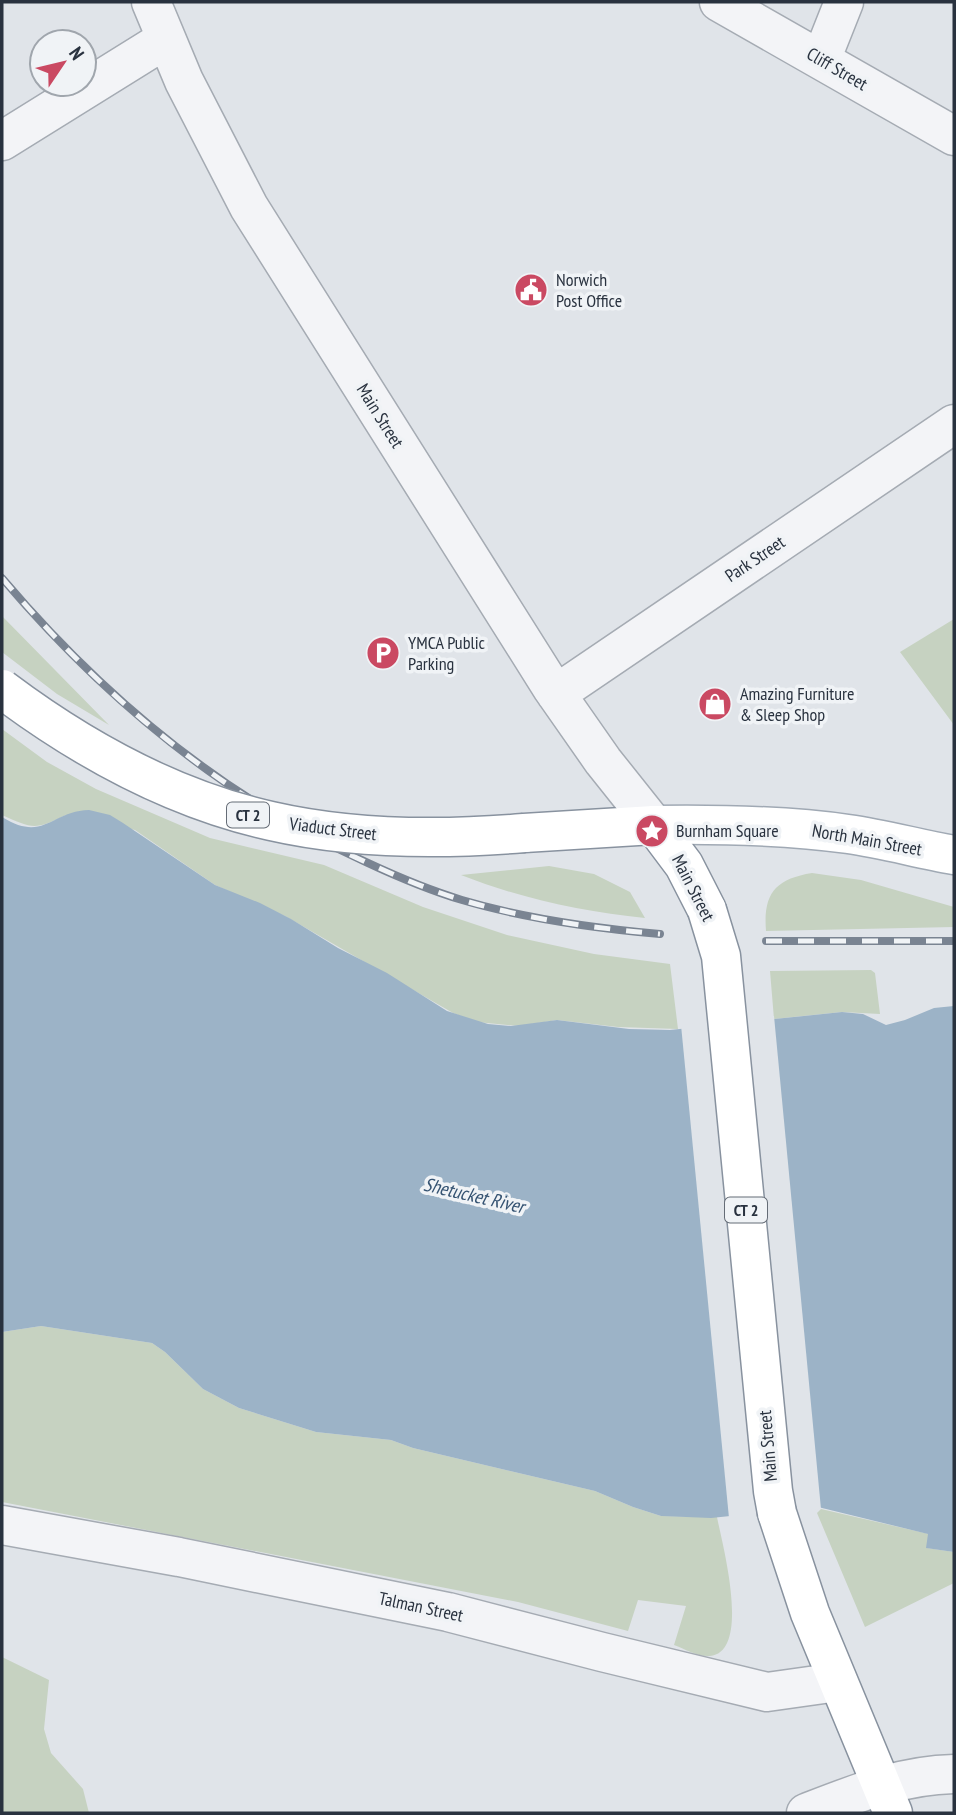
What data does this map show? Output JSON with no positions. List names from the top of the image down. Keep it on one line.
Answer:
{"streets":{"main road":["Main Street","CT 2","Viaduct Street","North Main Street"],"street":["Cliff Street","Park Street","Talman Street"]},"crossings":[["Main Street","Park Street"],["Main Street","Viaduct Street"],["Main Street","North Main Street"],["Main Street","Talman Street"],["Viaduct Street","North Main Street"]],"water":["Shetucket River"],"places":{"public building":["Norwich Post Office"],"parking":["YMCA Public Parking"],"shop":["Amazing Furniture & Sleep Shop"],"place":["Burnham Square"]},"north":"top right"}
